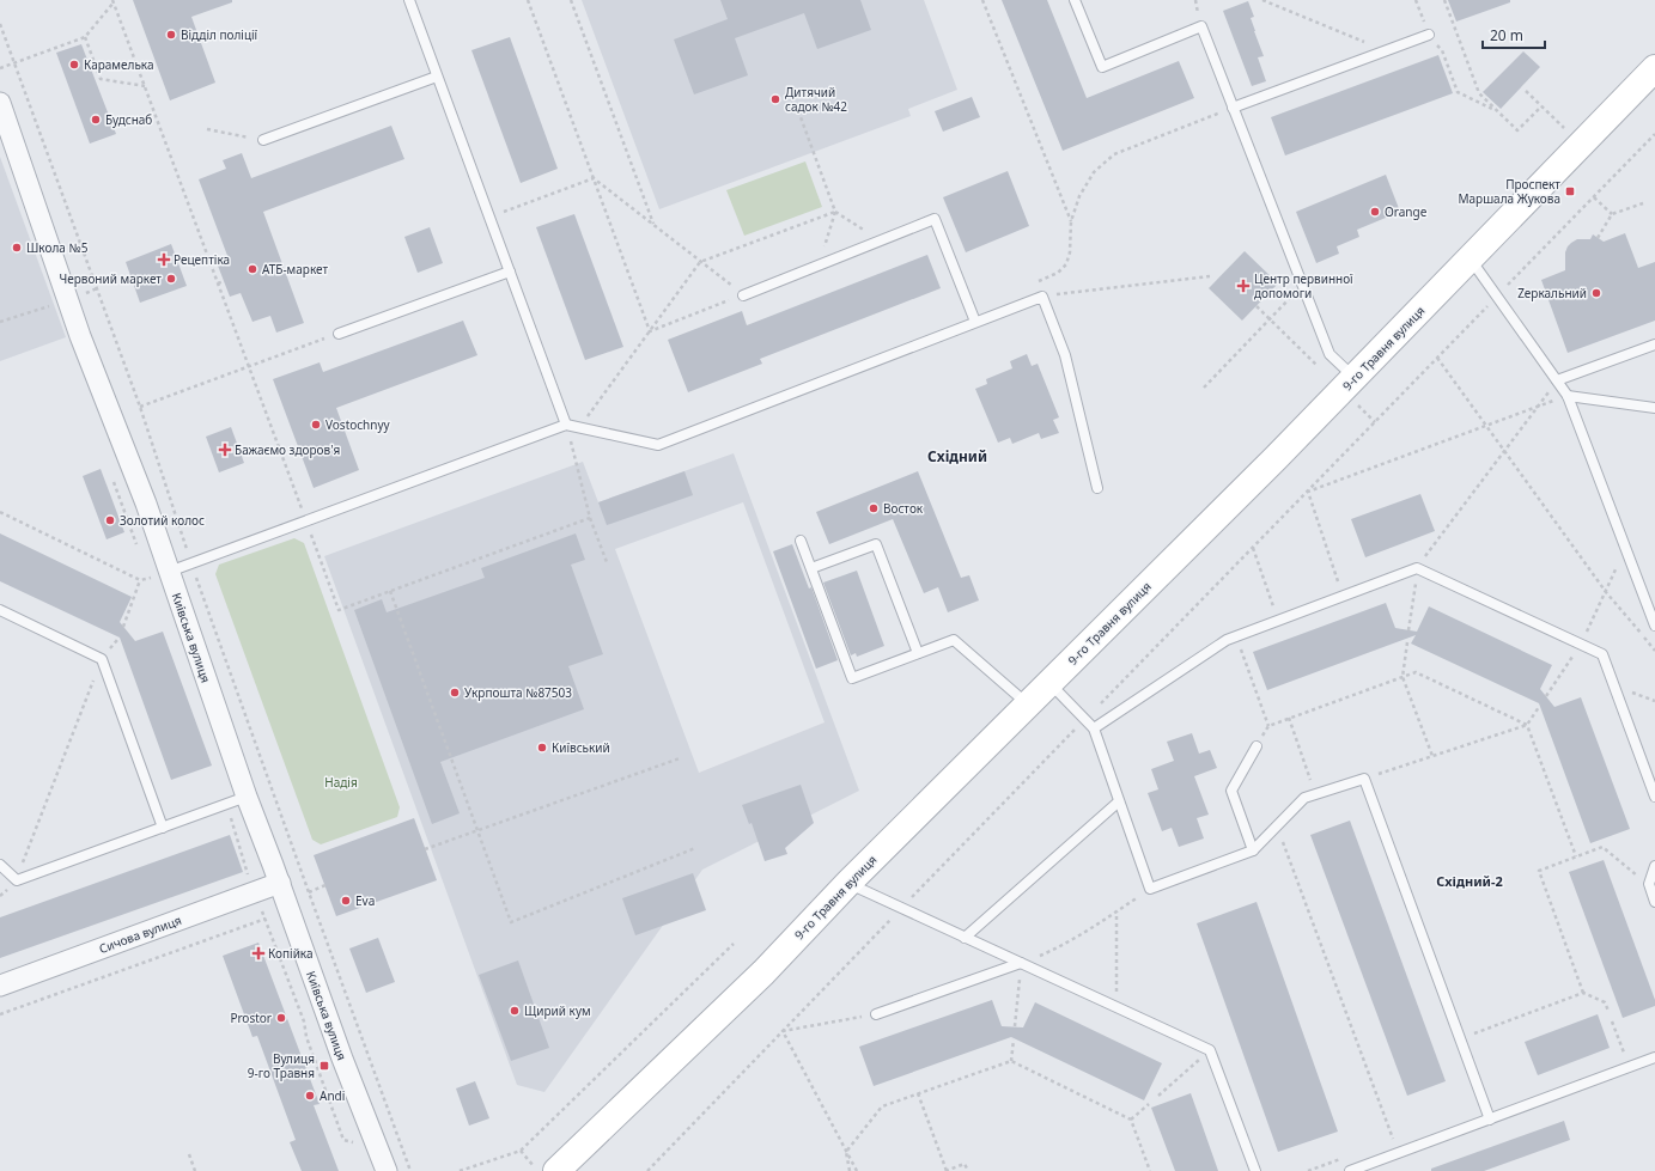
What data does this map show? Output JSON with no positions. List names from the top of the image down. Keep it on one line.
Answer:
{"streets":{"street":["9-го Травня вулиця","Київська вулиця","Сичова вулиця"]},"crossings":[["Київська вулиця","Сичова вулиця"]],"districts":["Східний","Східний-2"],"parks":["Надія"],"places":{"other":["Відділ поліції","Карамелька","Дитячий садок №42","Будснаб","Orange","Школа №5","АТБ-маркет","Червоний маркет","Zеркальний","Vostochnyy","Восток","Золотий колос","Укрпошта №87503","Київський","Eva","Щирий кум","Prostor","Andi"],"transit":["Проспект Маршала Жукова","Вулиця 9-го Травня"],"health":["Рецептіка","Центр первинної допомоги","Бажаємо здоров'я","Копійка"]},"scale_bar":"20 m"}
